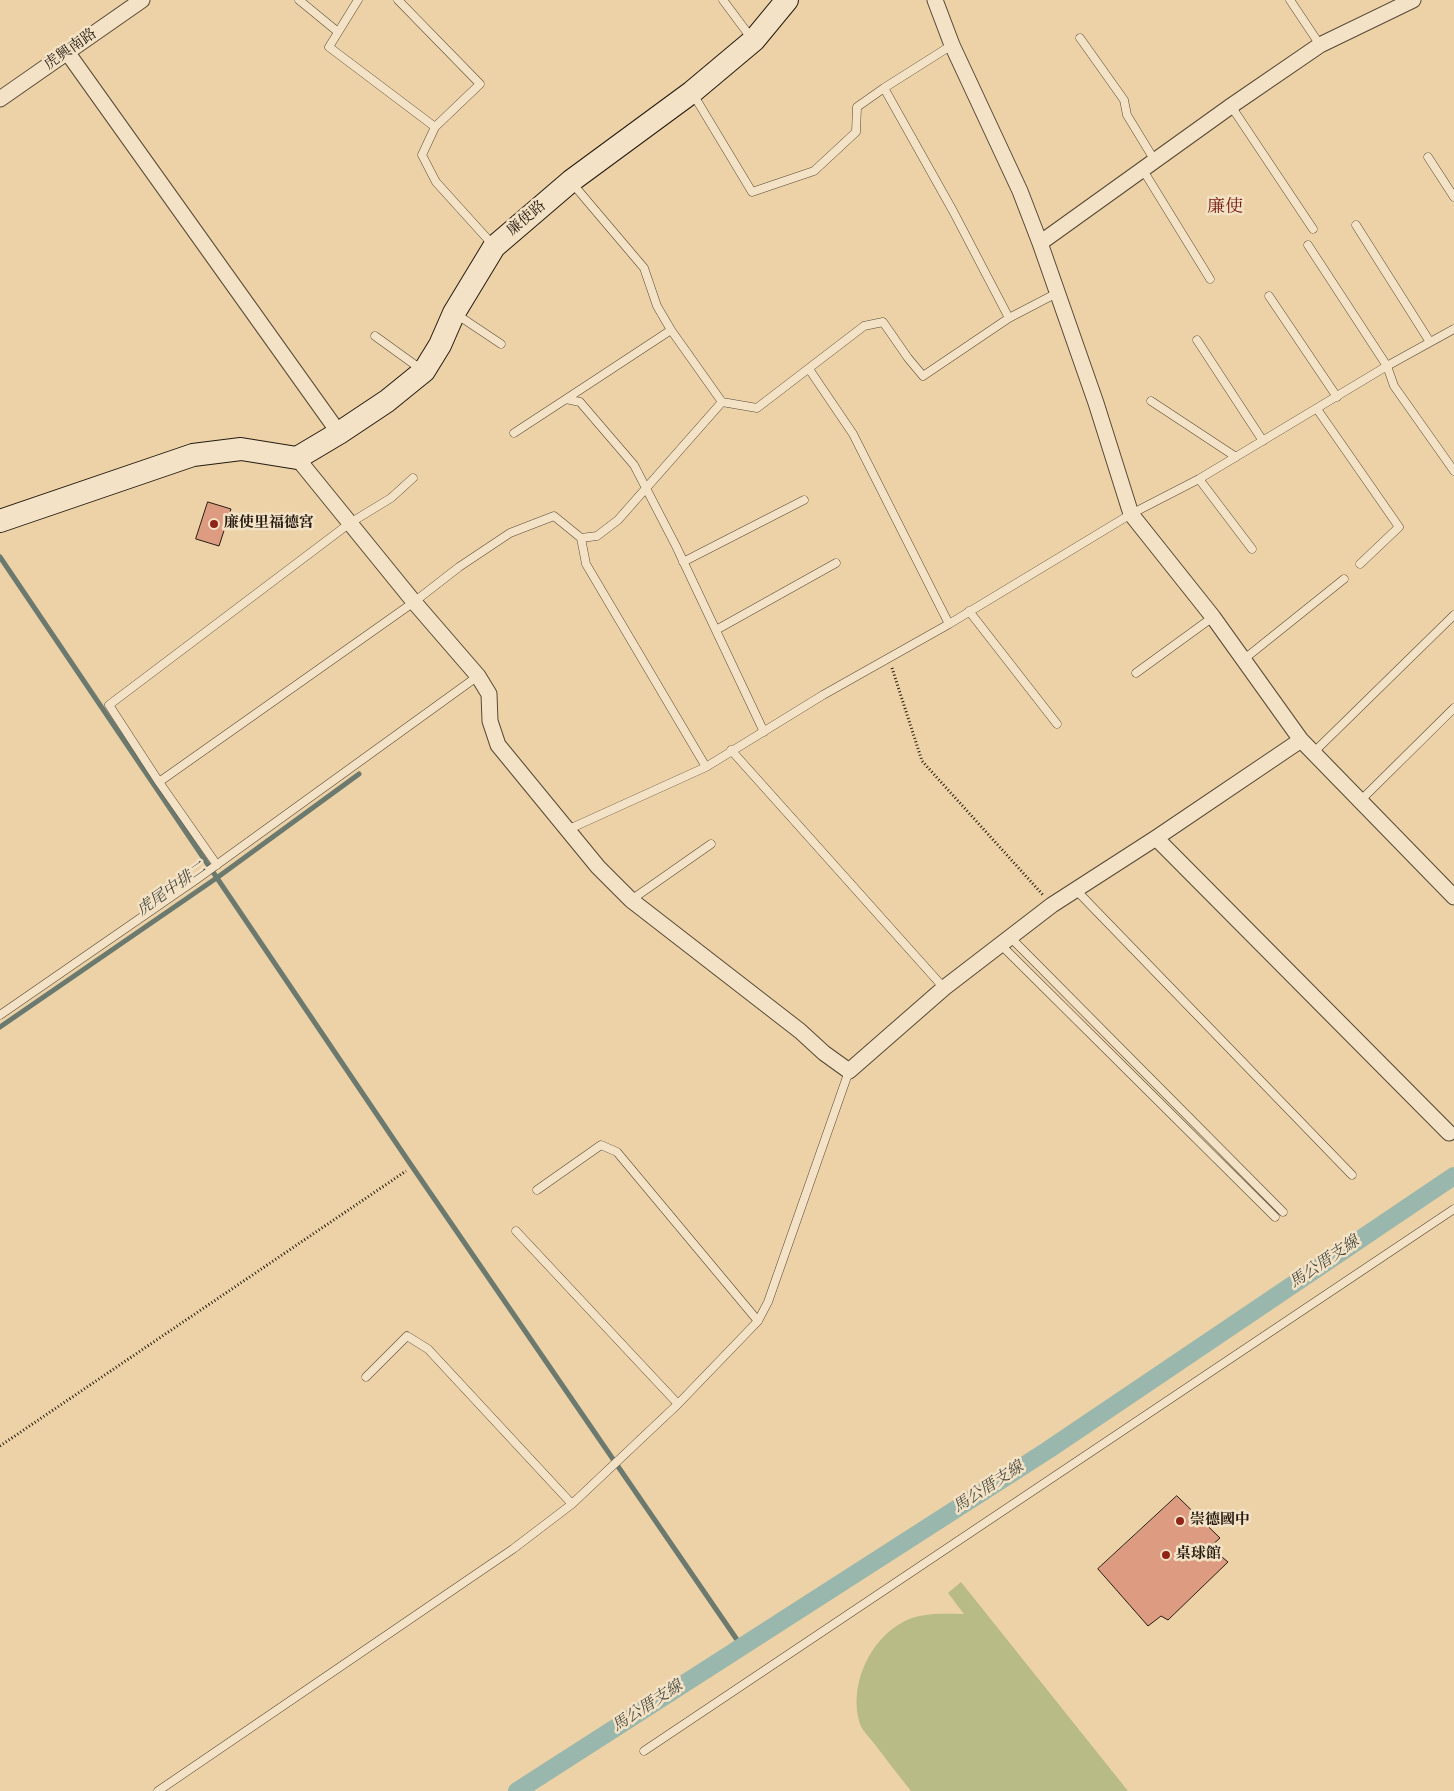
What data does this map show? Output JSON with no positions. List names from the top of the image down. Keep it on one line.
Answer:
{"streets":{"street":["虎興南路","廉使路"]},"districts":["廉使"],"water":["虎尾中排二","馬公厝支線"],"places":["廉使里福德宮","崇德國中","桌球館"]}
